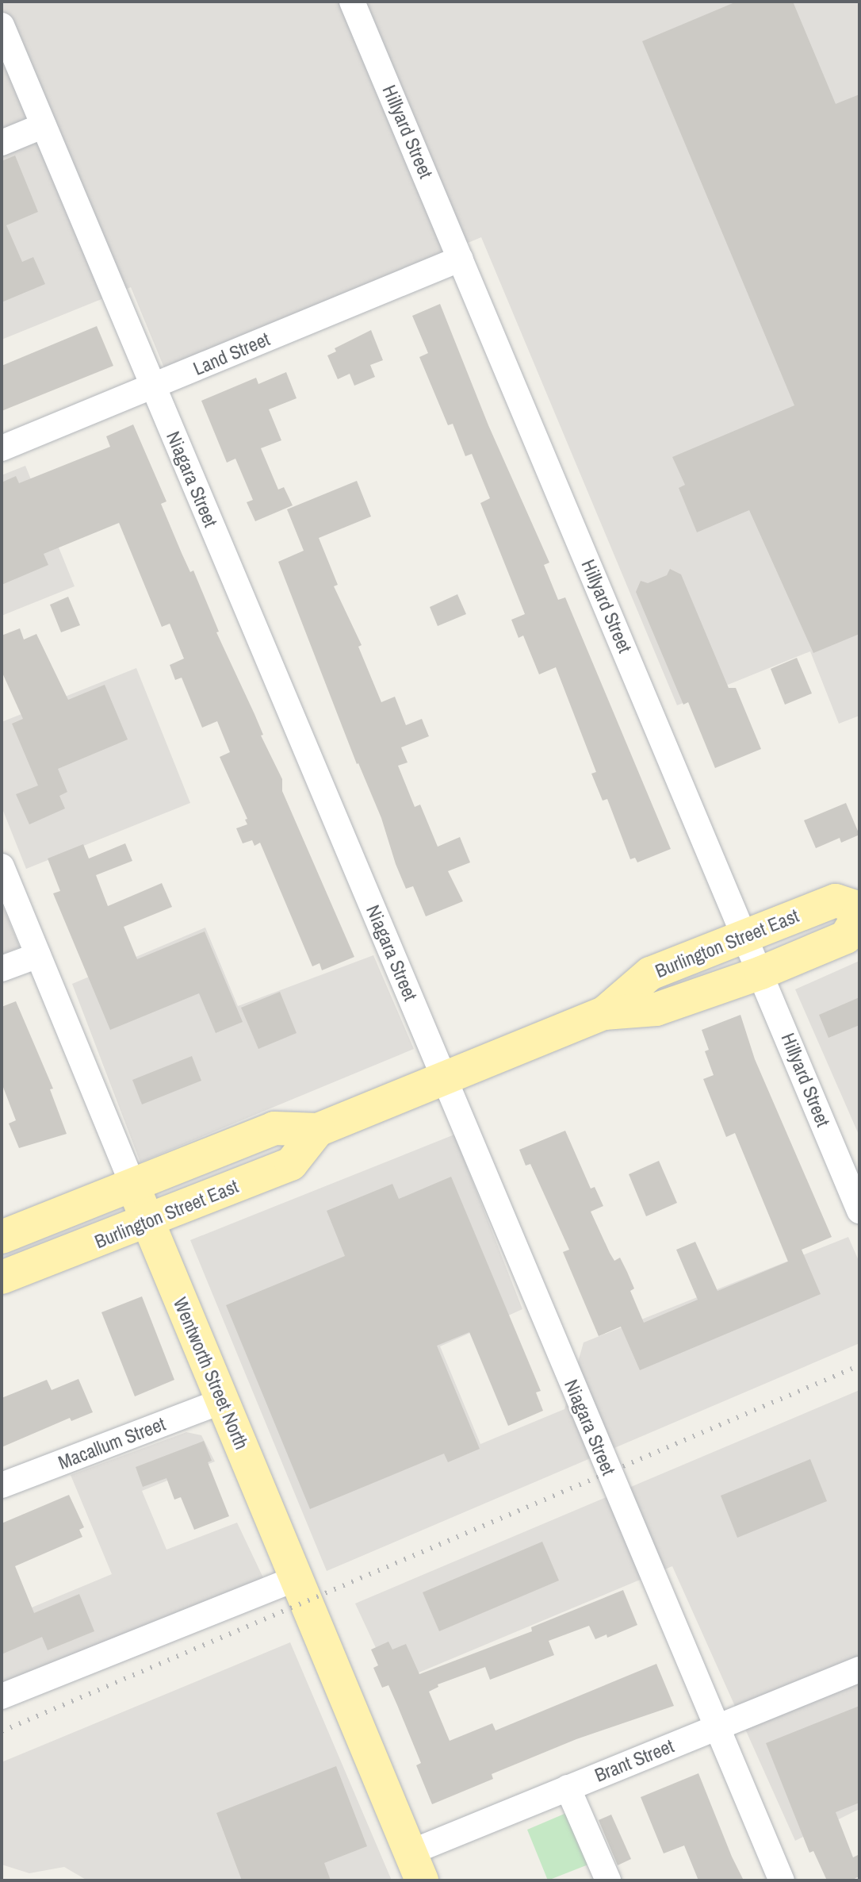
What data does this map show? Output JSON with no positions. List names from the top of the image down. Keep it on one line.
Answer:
{"streets":{"main road":["Burlington Street East","Wentworth Street North"],"street":["Hillyard Street","Land Street","Niagara Street","Macallum Street","Brant Street"]},"crossings":[["Hillyard Street","Land Street"],["Hillyard Street","Burlington Street East"],["Land Street","Niagara Street"],["Niagara Street","Burlington Street East"],["Niagara Street","Brant Street"],["Burlington Street East","Wentworth Street North"],["Wentworth Street North","Macallum Street"],["Wentworth Street North","Brant Street"]]}
